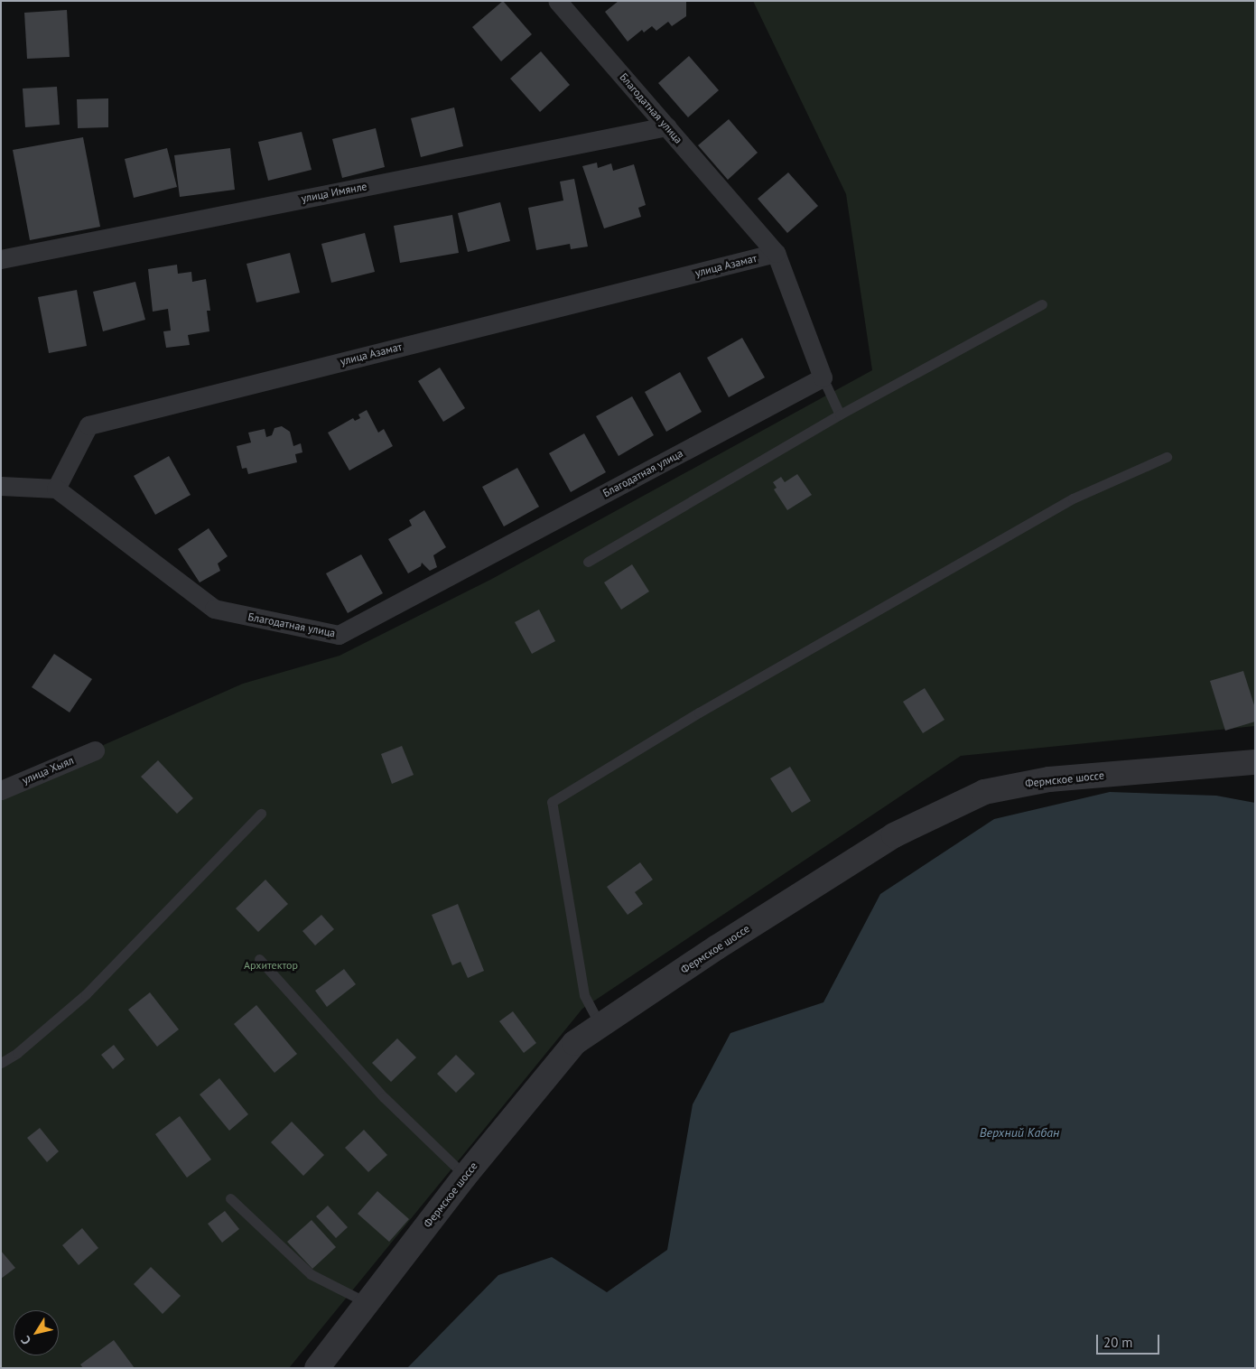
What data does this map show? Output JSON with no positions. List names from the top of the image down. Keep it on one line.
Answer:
{"streets":{"street":["Благодатная улица","улица Имянле","улица Азамат","улица Хыял","Фермское шоссе"]},"crossings":[["Благодатная улица","улица Имянле"],["Благодатная улица","улица Азамат"]],"water":["Верхний Кабан"],"parks":["Архитектор"],"scale_bar":"20 m","north":"bottom left"}
